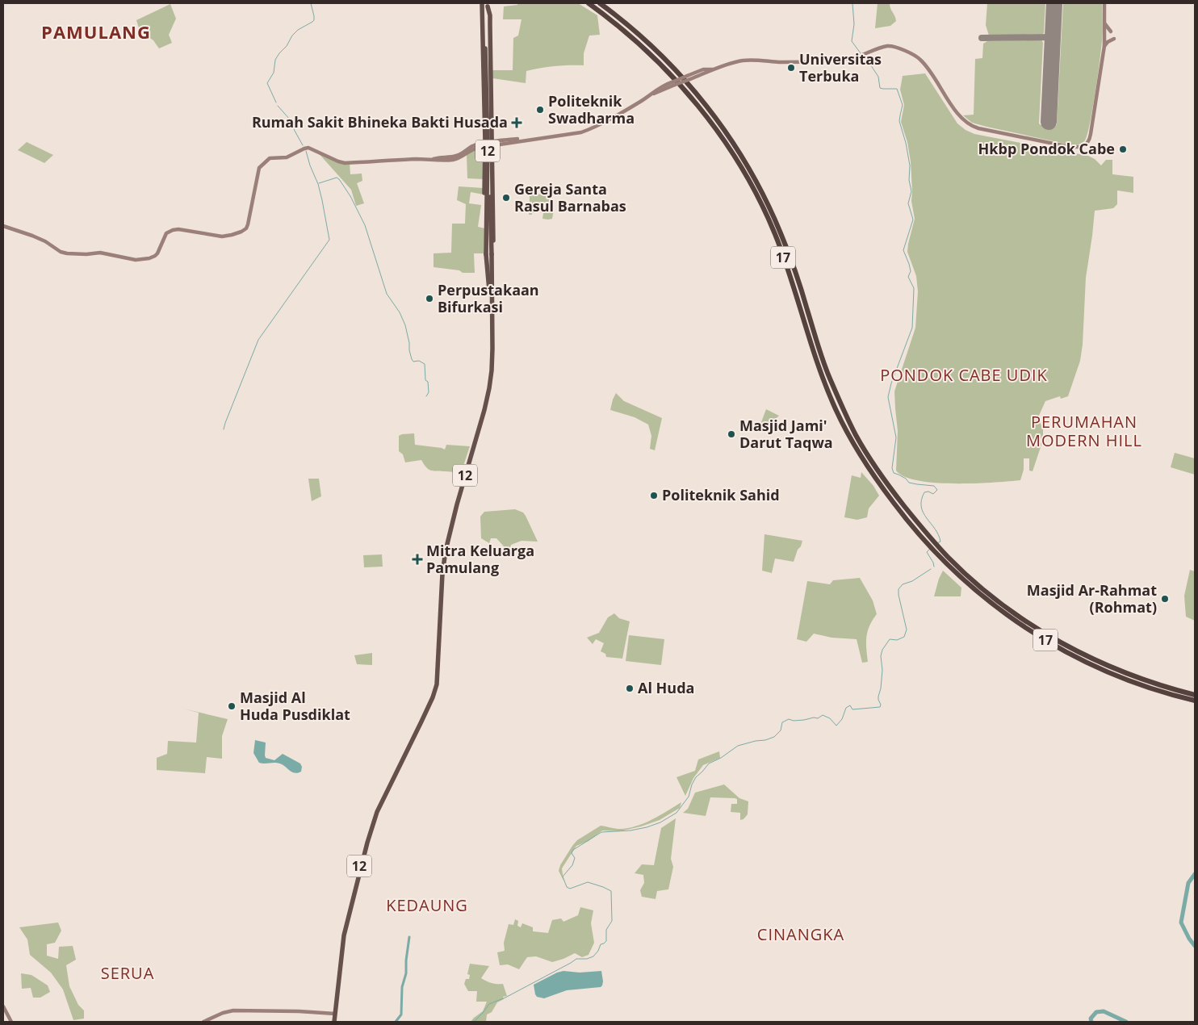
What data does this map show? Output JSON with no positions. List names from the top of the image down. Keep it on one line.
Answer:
{"streets":{"highway":["12","17"]},"districts":["PAMULANG","PONDOK CABE UDIK","PERUMAHAN MODERN HILL","KEDAUNG","CINANGKA","SERUA"],"places":{"other":["Universitas Terbuka","Politeknik Swadharma","Hkbp Pondok Cabe","Gereja Santa Rasul Barnabas","Perpustakaan Bifurkasi","Masjid Jami' Darut Taqwa","Politeknik Sahid","Masjid Ar-Rahmat (Rohmat)","Al Huda","Masjid Al Huda Pusdiklat"],"health":["Rumah Sakit Bhineka Bakti Husada","Mitra Keluarga Pamulang"]}}
